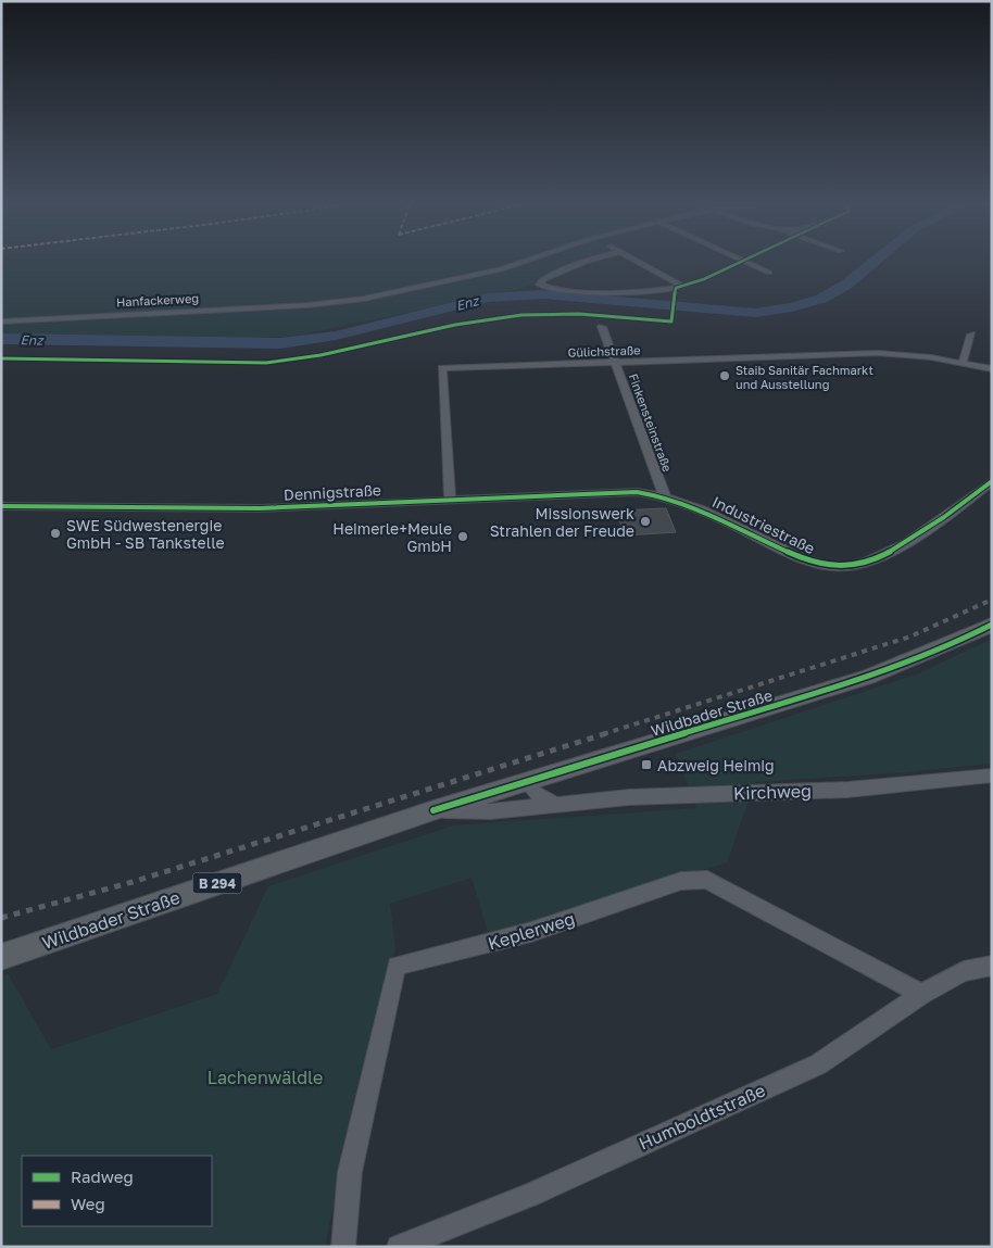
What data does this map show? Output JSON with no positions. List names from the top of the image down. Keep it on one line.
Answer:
{"streets":{"main road":["Wildbader Straße","B 294"],"street":["Hanfackerweg","Gülichstraße","Finkensteinstraße","Dennigstraße","Industriestraße","Kirchweg","Keplerweg","Humboldtstraße"]},"crossings":[["Gülichstraße","Finkensteinstraße"],["Gülichstraße","Dennigstraße"],["Finkensteinstraße","Dennigstraße"],["Finkensteinstraße","Industriestraße"],["Dennigstraße","Industriestraße"],["Wildbader Straße","Kirchweg"],["Keplerweg","Humboldtstraße"]],"water":["Enz"],"parks":["Lachenwäldle"],"places":{"other":["Staib Sanitär Fachmarkt und Ausstellung","Missionswerk Strahlen der Freude","SWE Südwestenergie GmbH - SB Tankstelle","Heimerle+Meule GmbH"],"transit":["Abzweig Heimig"]},"legend":["Radweg","Weg"]}
